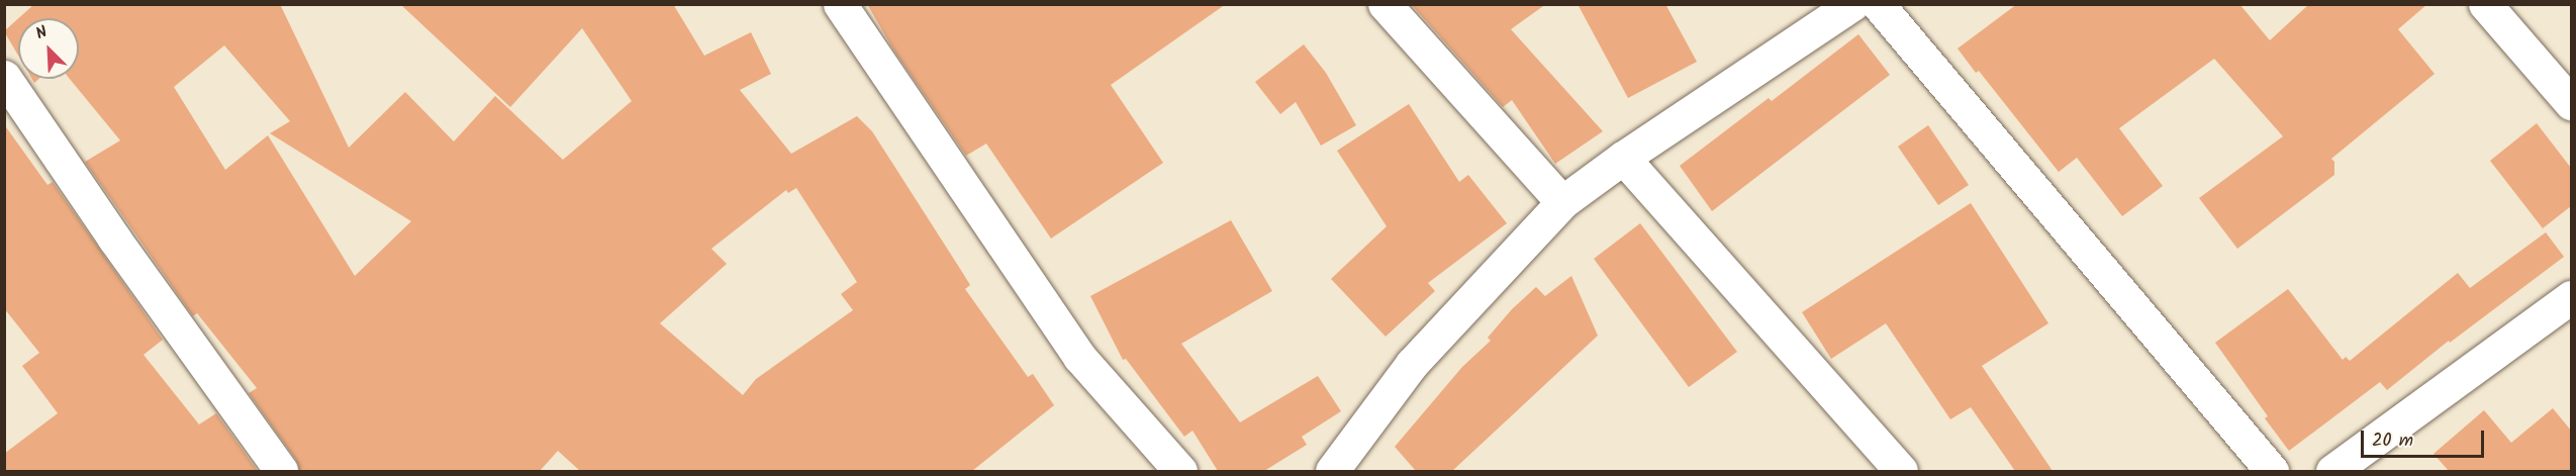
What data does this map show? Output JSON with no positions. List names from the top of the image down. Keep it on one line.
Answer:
{"scale_bar":"20 m","north":"top left"}
